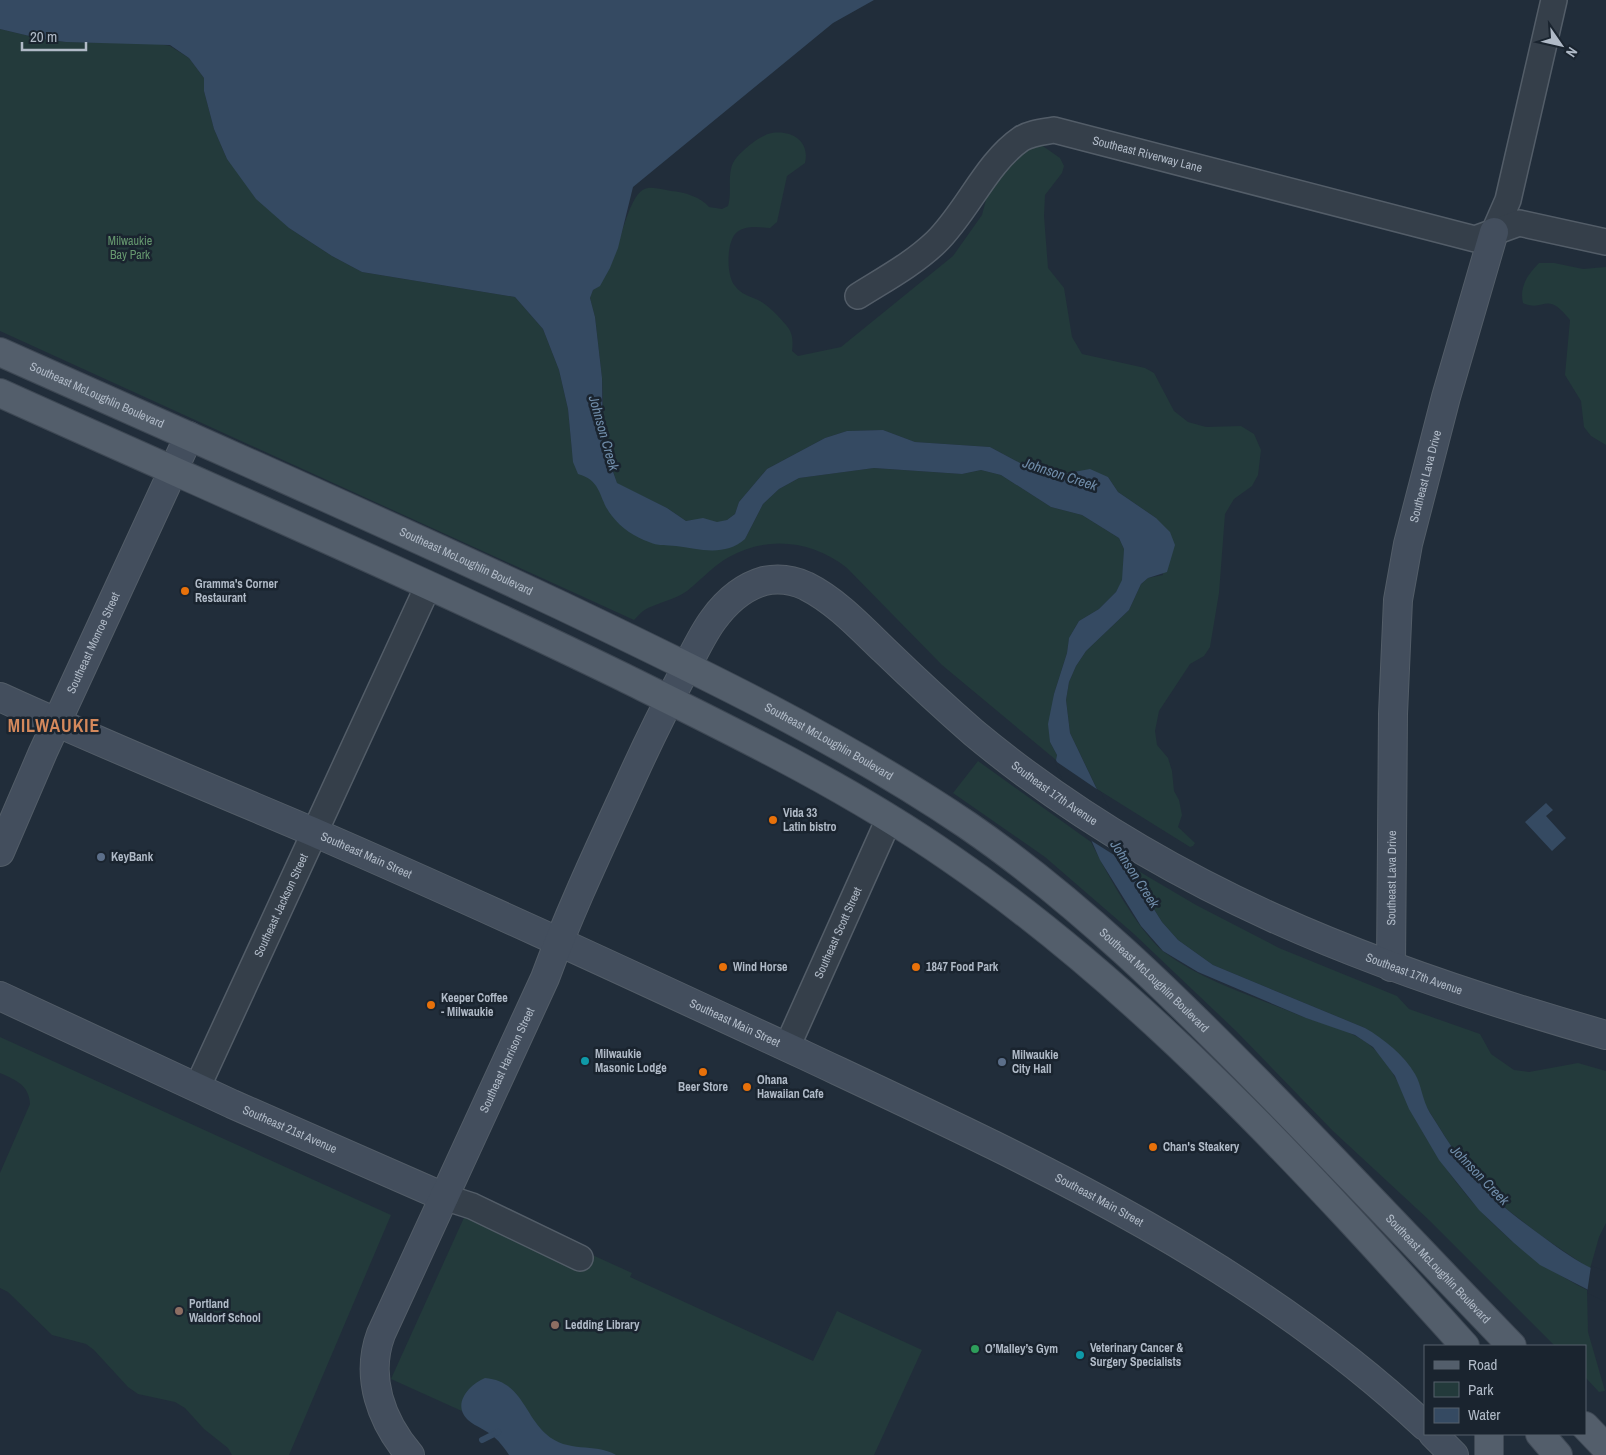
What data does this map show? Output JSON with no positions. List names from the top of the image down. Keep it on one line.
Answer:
{"streets":{"main road":["Southeast McLoughlin Boulevard"],"street":["Southeast Riverway Lane","Southeast Lava Drive","Southeast Monroe Street","Southeast 17th Avenue","Southeast Main Street","Southeast Jackson Street","Southeast Scott Street","Southeast Harrison Street","Southeast 21st Avenue"]},"crossings":[["Southeast Riverway Lane","Southeast Lava Drive"],["Southeast McLoughlin Boulevard","Southeast Monroe Street"],["Southeast McLoughlin Boulevard","Southeast 17th Avenue"],["Southeast McLoughlin Boulevard","Southeast Harrison Street"],["Southeast Lava Drive","Southeast 17th Avenue"],["Southeast Monroe Street","Southeast Main Street"],["Southeast 17th Avenue","Southeast Harrison Street"],["Southeast Main Street","Southeast Jackson Street"],["Southeast Main Street","Southeast Scott Street"],["Southeast Main Street","Southeast Harrison Street"],["Southeast Jackson Street","Southeast 21st Avenue"],["Southeast Harrison Street","Southeast 21st Avenue"]],"districts":["MILWAUKIE"],"water":["Johnson Creek"],"parks":["Milwaukie Bay Park"],"places":["Gramma's Corner Restaurant","Vida 33 Latin bistro","KeyBank","Wind Horse","1847 Food Park","Keeper Coffee - Milwaukie","Milwaukie Masonic Lodge","Milwaukie City Hall","Beer Store","Ohana Hawaiian Cafe","Chan's Steakery","Portland Waldorf School","Ledding Library","O’Malley’s Gym","Veterinary Cancer & Surgery Specialists"],"legend":["Road","Park","Water"],"scale_bar":"20 m","north":"bottom right"}
